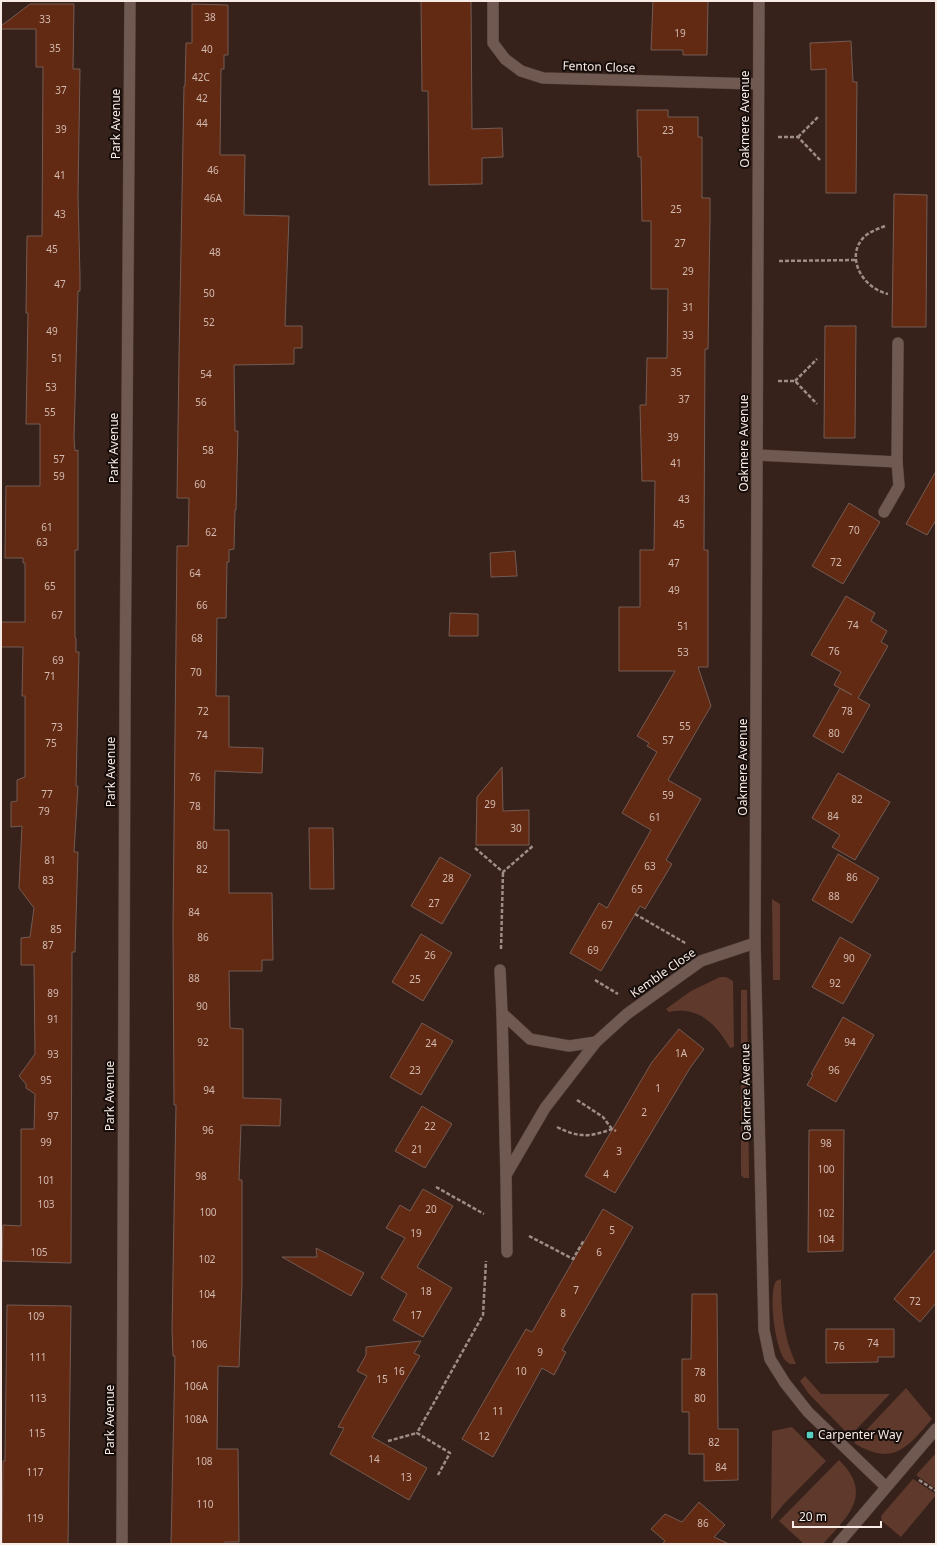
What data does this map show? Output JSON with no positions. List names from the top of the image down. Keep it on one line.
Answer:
{"streets":{"street":["Fenton Close","Oakmere Avenue","Park Avenue","Kemble Close"]},"crossings":[["Fenton Close","Oakmere Avenue"],["Oakmere Avenue","Kemble Close"]],"places":{"transit":["Carpenter Way"]},"house_numbers":["38","33","19","35","40","42C","37","42","44","39","23","46","41","46A","25","43","27","45","48","29","47","50","31","52","49","33","51","35","54","53","37","56","55","39","58","57","41","59","60","43","45","61","70","62","63","72","47","64","65","49","66","67","74","51","68","76","53","69","70","71","72","78","55","73","80","74","57","75","76","77","59","82","29","78","79","84","61","30","80","81","63","82","86","28","83","65","88","27","84","67","85","86","87","69","26","90","88","25","92","89","90","91","92","94","24","1A","93","23","96","95","1","94","2","97","22","96","99","98","21","3","100","4","98","101","103","20","100","102","5","19","104","105","6","102","7","18","104","72","8","17","109","74","106","76","9","111","16","10","78","15","106A","113","80","11","108A","115","12","82","14","108","84","117","13","110","119","86"],"scale_bar":"20 m"}
